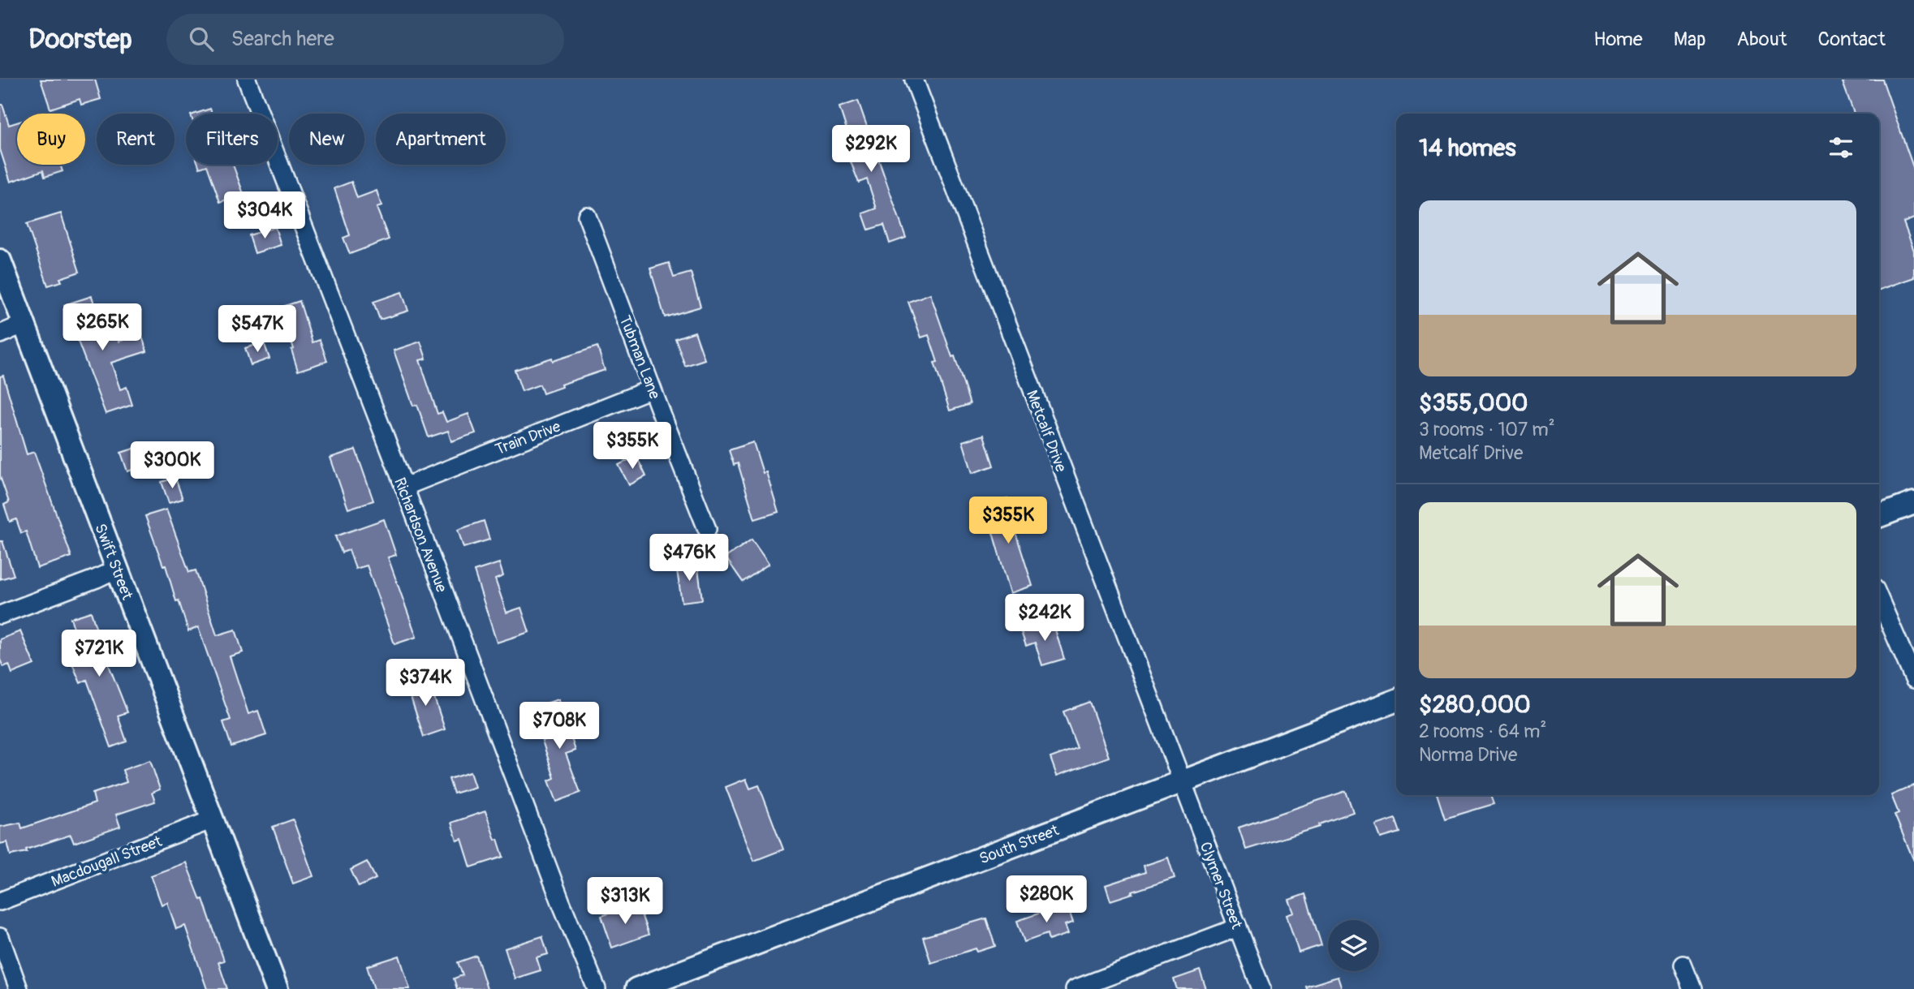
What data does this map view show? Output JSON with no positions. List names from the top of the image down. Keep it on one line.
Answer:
{"streets":{"main road":["Swift Street","South Street"],"street":["Tubman Lane","Metcalf Drive","Train Drive","Richardson Avenue","Macdougall Street","Clymer Street"]},"crossings":[["Tubman Lane","Train Drive"],["Metcalf Drive","South Street"],["Metcalf Drive","Clymer Street"],["Train Drive","Richardson Avenue"],["Swift Street","Macdougall Street"],["South Street","Clymer Street"]],"page":{"header":"Doorstep","search":"Search here","nav":["Home","Map","About","Contact"],"chip":["Buy","Rent","Filters","New","Apartment"],"heading":"14 homes","price":["$292K","$304K","$265K","$547K","$355K","$300K","$355K","$476K","$242K","$721K","$374K","$708K","$280K","$313K"],"list":[{"name":"$355,000","note":"3 rooms · 107 m² · Metcalf Drive"},{"name":"$280,000","note":"2 rooms · 64 m² · Norma Drive"}]}}
